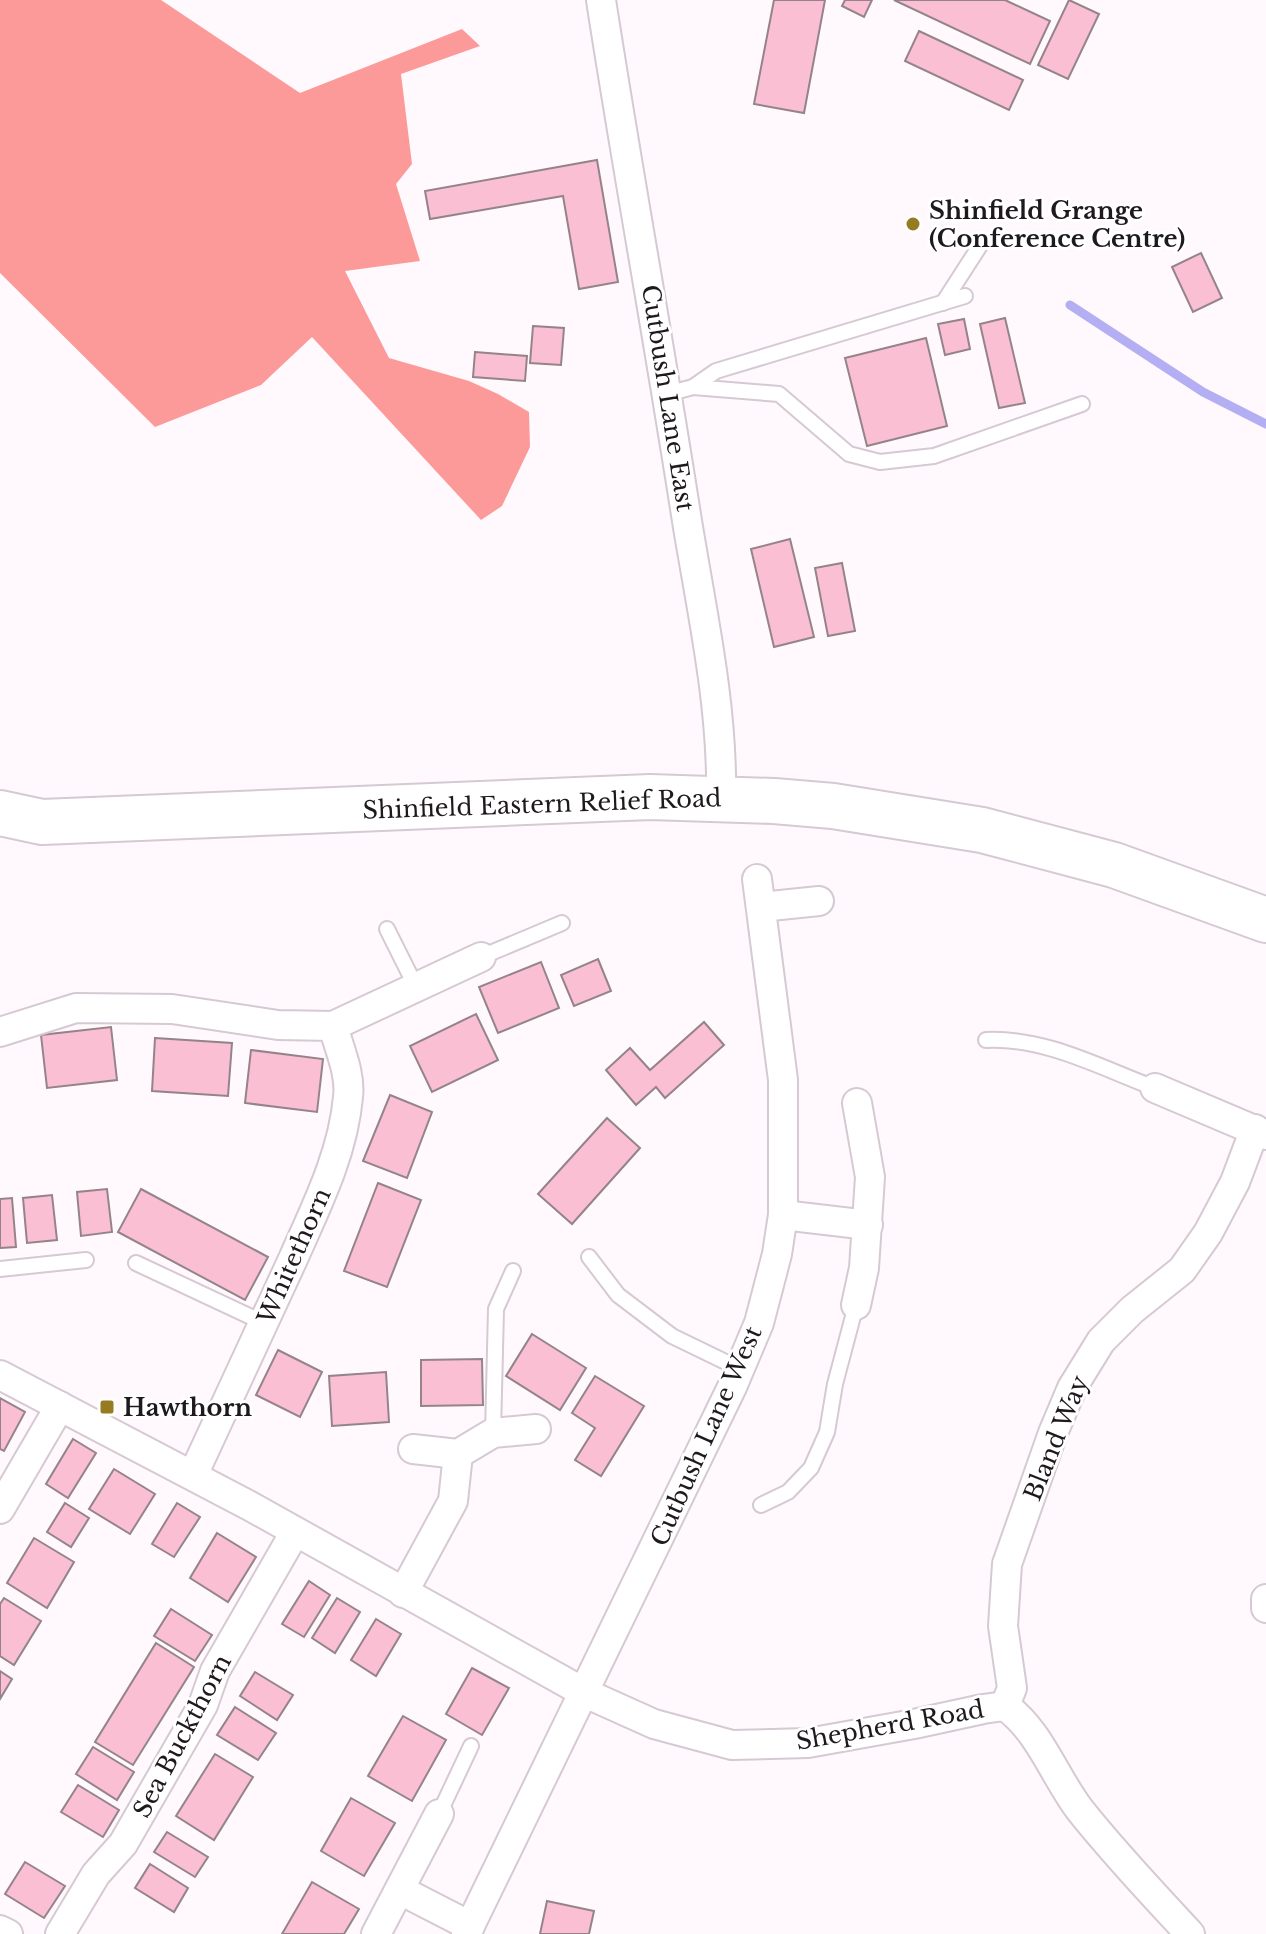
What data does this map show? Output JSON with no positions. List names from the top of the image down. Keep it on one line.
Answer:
{"streets":{"main road":["Shinfield Eastern Relief Road"],"street":["Cutbush Lane East","Whitethorn","Cutbush Lane West","Bland Way","Shepherd Road","Sea Buckthorn"]},"crossings":[["Cutbush Lane East","Shinfield Eastern Relief Road"],["Cutbush Lane West","Shepherd Road"],["Bland Way","Shepherd Road"]],"places":{"other":["Shinfield Grange (Conference Centre)"],"transit":["Hawthorn"]}}
